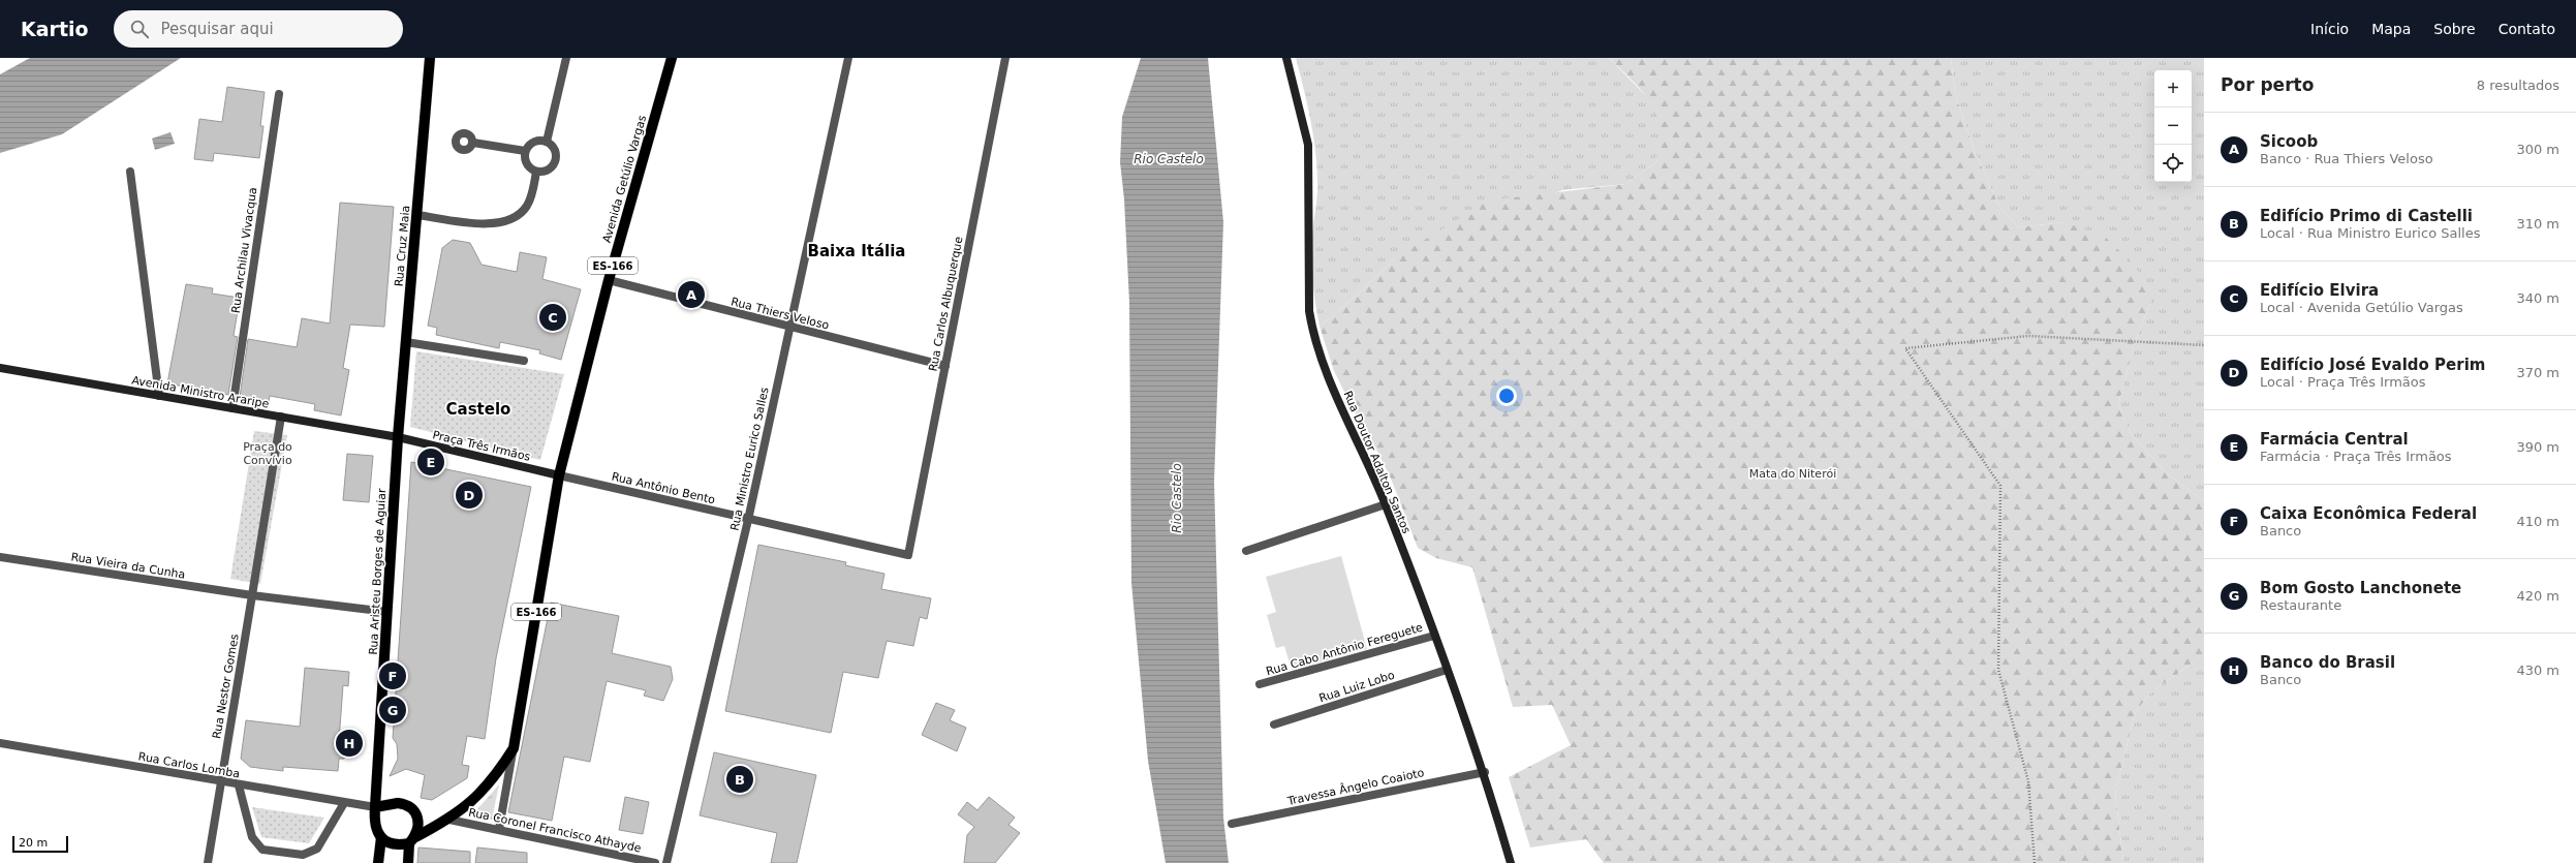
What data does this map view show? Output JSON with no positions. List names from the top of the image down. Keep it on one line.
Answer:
{"streets":{"main road":["Avenida Getúlio Vargas","Rua Cruz Maia","ES-166","Avenida Ministro Araripe","Praça Três Irmãos","Rua Doutor Adalton Santos","Rua Aristeu Borges de Aguiar"],"street":["Rua Archilau Vivacqua","Rua Carlos Albuquerque","Rua Thiers Veloso","Rua Ministro Eurico Salles","Rua Antônio Bento","Rua Vieira da Cunha","Rua Cabo Antônio Fereguete","Rua Nestor Gomes","Rua Luiz Lobo","Rua Carlos Lomba","Travessa Ângelo Coaioto","Rua Coronel Francisco Athayde"]},"crossings":[["Avenida Getúlio Vargas","ES-166"],["Avenida Getúlio Vargas","Rua Thiers Veloso"],["Avenida Getúlio Vargas","Praça Três Irmãos"],["Avenida Getúlio Vargas","Rua Antônio Bento"],["Rua Cruz Maia","Avenida Ministro Araripe"],["Rua Cruz Maia","Praça Três Irmãos"],["Rua Cruz Maia","Rua Aristeu Borges de Aguiar"],["Rua Archilau Vivacqua","Avenida Ministro Araripe"],["ES-166","Praça Três Irmãos"],["ES-166","Rua Antônio Bento"],["Rua Carlos Albuquerque","Rua Thiers Veloso"],["Rua Carlos Albuquerque","Rua Antônio Bento"],["Rua Thiers Veloso","Rua Ministro Eurico Salles"],["Avenida Ministro Araripe","Praça Três Irmãos"],["Avenida Ministro Araripe","Rua Aristeu Borges de Aguiar"],["Praça Três Irmãos","Rua Antônio Bento"],["Praça Três Irmãos","Rua Aristeu Borges de Aguiar"],["Rua Ministro Eurico Salles","Rua Antônio Bento"],["Rua Doutor Adalton Santos","Rua Cabo Antônio Fereguete"],["Rua Doutor Adalton Santos","Rua Luiz Lobo"],["Rua Doutor Adalton Santos","Travessa Ângelo Coaioto"],["Rua Vieira da Cunha","Rua Aristeu Borges de Aguiar"],["Rua Vieira da Cunha","Rua Nestor Gomes"],["Rua Aristeu Borges de Aguiar","Rua Carlos Lomba"],["Rua Nestor Gomes","Rua Carlos Lomba"]],"districts":["Baixa Itália","Castelo"],"water":["Rio Castelo"],"parks":["Praça do Convívio","Mata do Niterói"],"scale_bar":"20 m","page":{"header":"Kartio","search":"Pesquisar aqui","nav":["Início","Mapa","Sobre","Contato"],"heading":["Por perto","8 resultados"],"map_buttons":["+","−"],"list":[{"mark":"A","name":"Sicoob","note":"Banco · Rua Thiers Veloso","value":"300 m"},{"mark":"B","name":"Edifício Primo di Castelli","note":"Local · Rua Ministro Eurico Salles","value":"310 m"},{"mark":"C","name":"Edifício Elvira","note":"Local · Avenida Getúlio Vargas","value":"340 m"},{"mark":"D","name":"Edifício José Evaldo Perim","note":"Local · Praça Três Irmãos","value":"370 m"},{"mark":"E","name":"Farmácia Central","note":"Farmácia · Praça Três Irmãos","value":"390 m"},{"mark":"F","name":"Caixa Econômica Federal","note":"Banco","value":"410 m"},{"mark":"G","name":"Bom Gosto Lanchonete","note":"Restaurante","value":"420 m"},{"mark":"H","name":"Banco do Brasil","note":"Banco","value":"430 m"}],"pins":["A","C","E","D","F","G","H","B"],"scale":"20 m"}}
